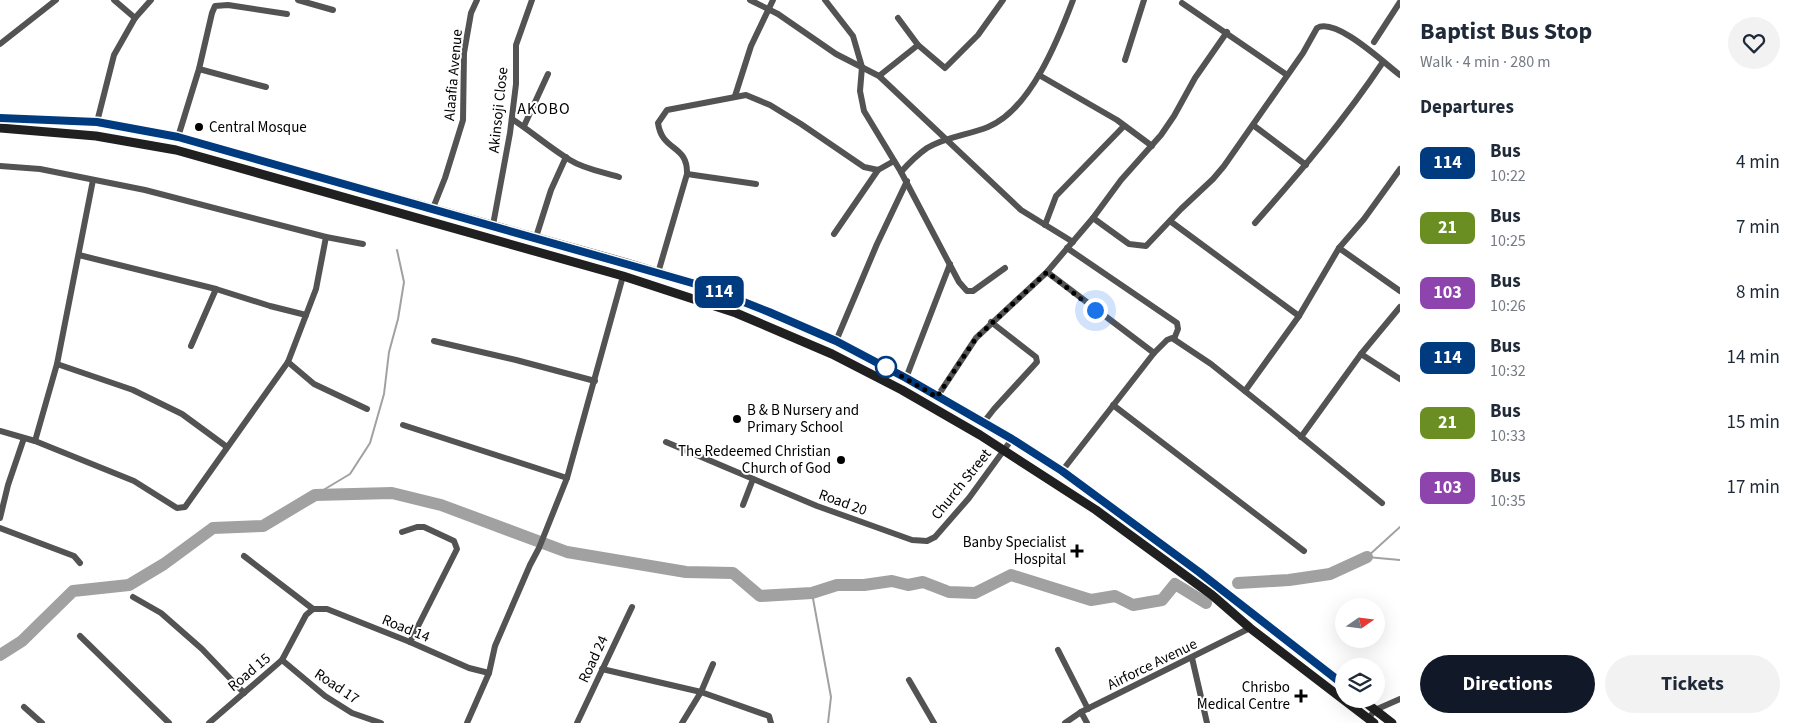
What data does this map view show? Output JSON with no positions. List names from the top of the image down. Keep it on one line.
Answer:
{"streets":{"street":["Alaafia Avenue","Akinsoji Close","Church Street","Road 20","Road 14","Road 24","Airforce Avenue","Road 15","Road 17"]},"crossings":[["Church Street","Road 20"],["Road 14","Road 15"],["Road 15","Road 17"]],"districts":["AKOBO"],"places":{"other":["Central Mosque","B & B Nursery and Primary School","The Redeemed Christian Church of God"],"health":["Banby Specialist Hospital","Chrisbo Medical Centre"]},"lines":["bus line 114"],"north":"right","page":{"on_map":"114","heading":[["Baptist Bus Stop","Walk · 4 min · 280 m"],"Departures"],"list":[{"mark":"114","name":"Bus","note":"10:22","value":"4 min"},{"mark":"21","name":"Bus","note":"10:25","value":"7 min"},{"mark":"103","name":"Bus","note":"10:26","value":"8 min"},{"mark":"114","name":"Bus","note":"10:32","value":"14 min"},{"mark":"21","name":"Bus","note":"10:33","value":"15 min"},{"mark":"103","name":"Bus","note":"10:35","value":"17 min"}],"buttons":["Directions","Tickets"]}}
